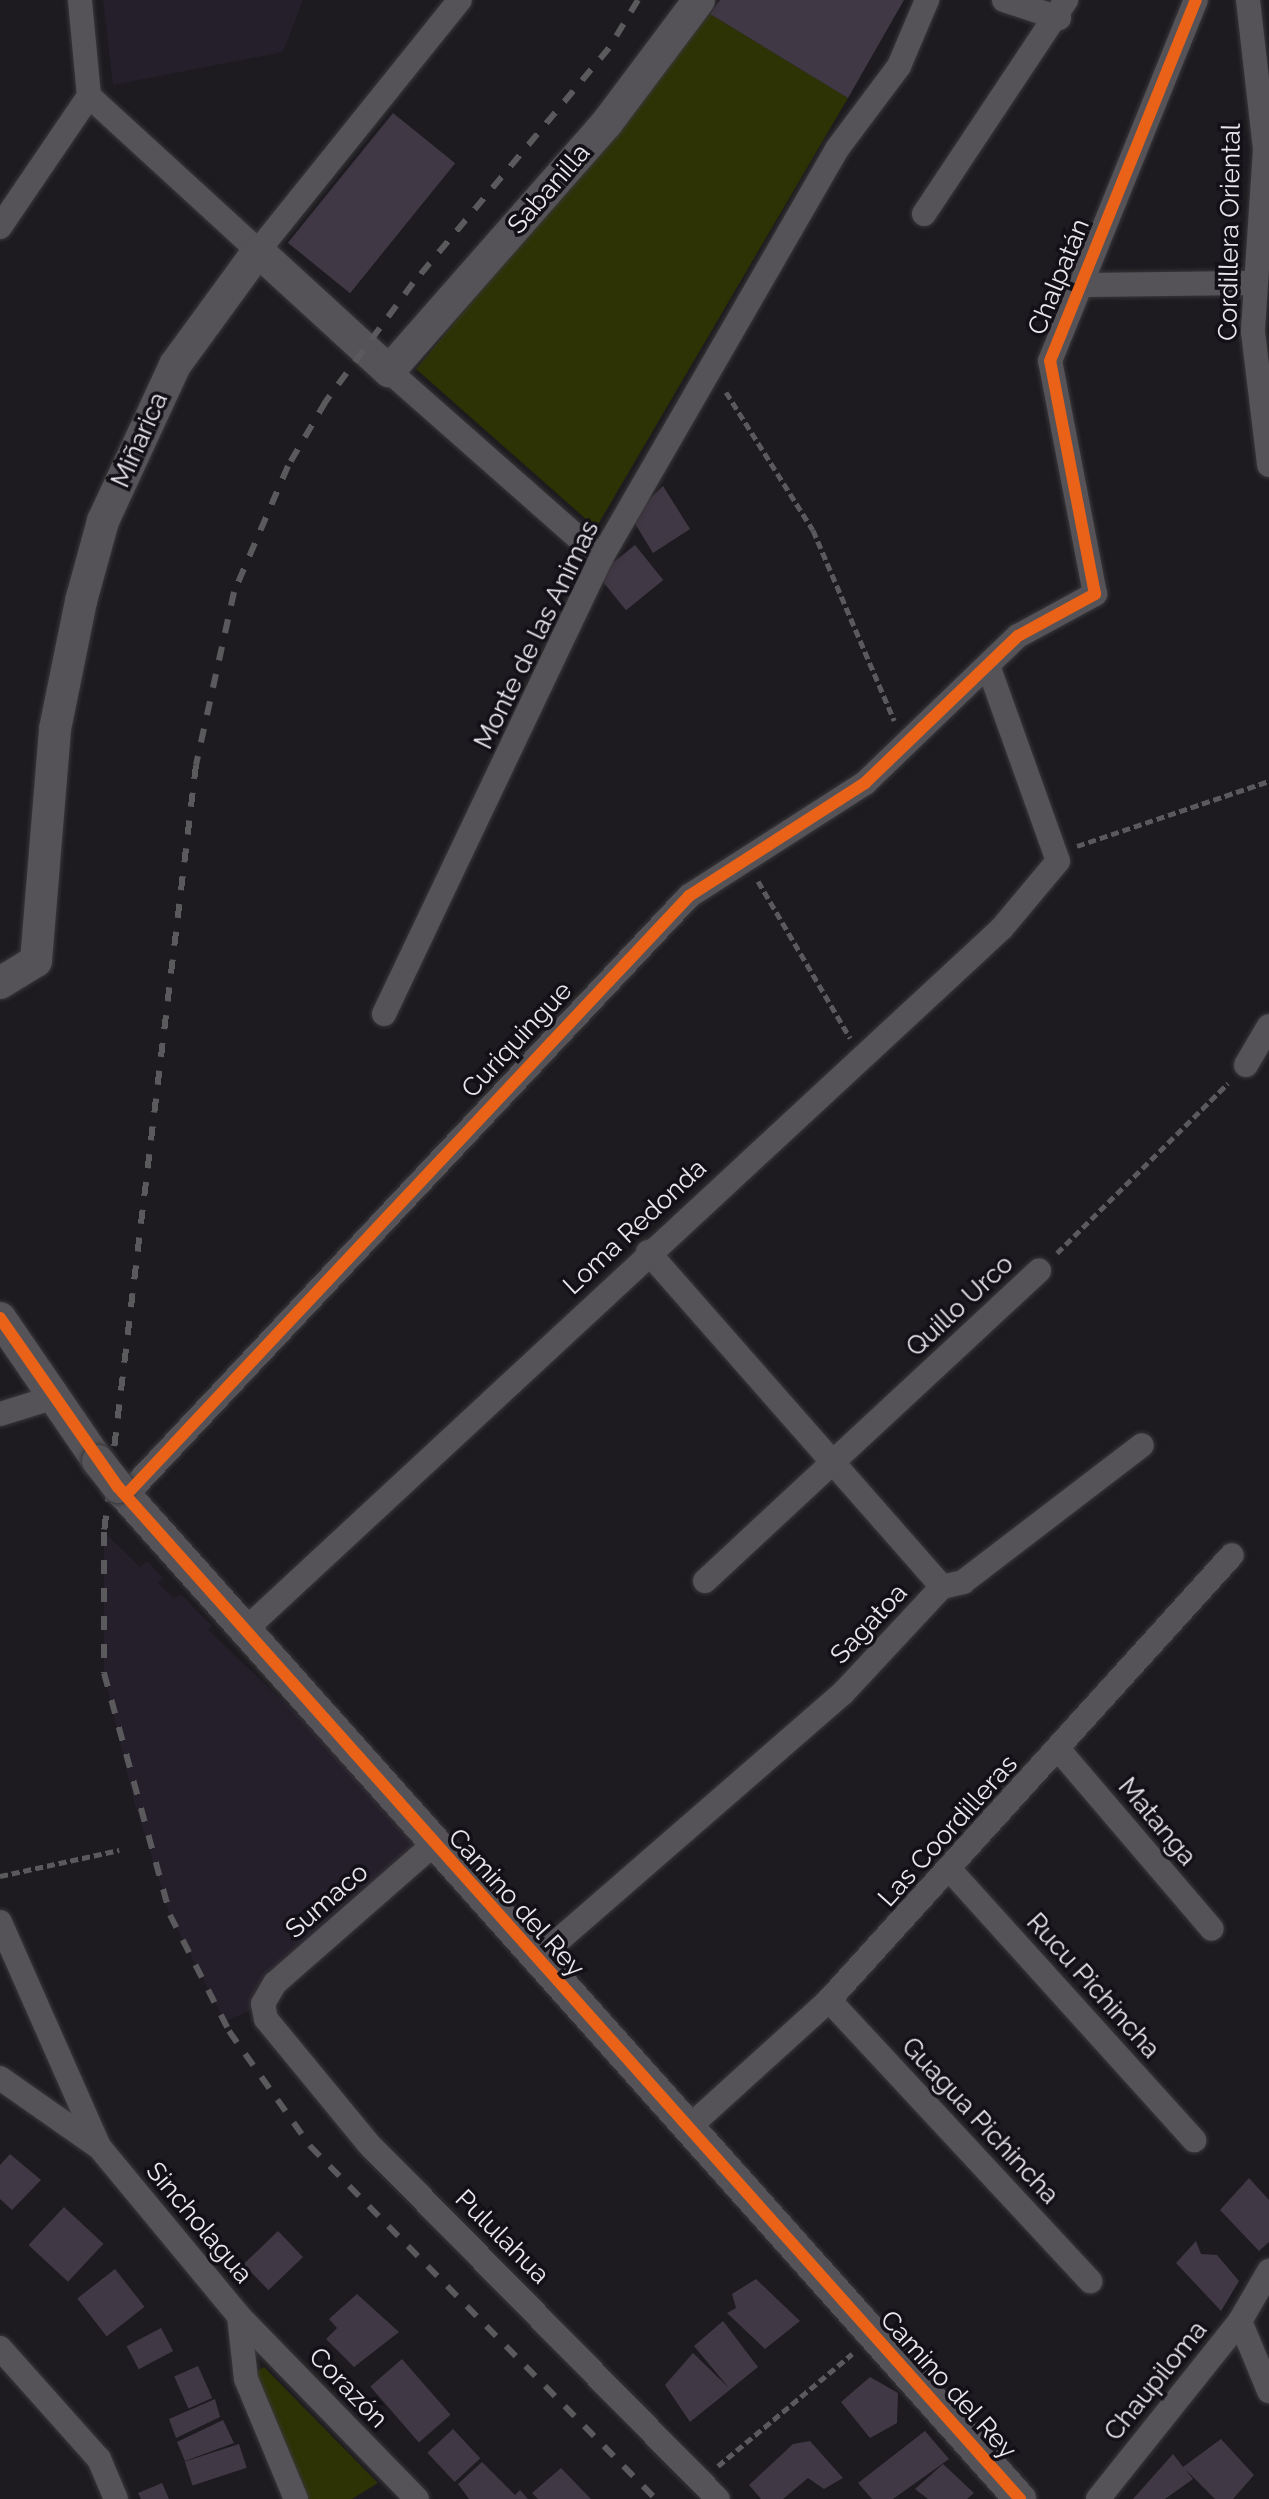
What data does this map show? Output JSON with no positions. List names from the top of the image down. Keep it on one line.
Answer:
{"streets":{"street":["Sabanilla","Cordillera Oriental","Chalpatán","Miñarica","Monte de las Animas","Curiquingue","Loma Redonda","Quillo Urco","Sagatoa","Matanga","Las Coordilleras","Sumaco","Camino del Rey","Rucu Pichincha","Guagua Pichincha","Sincholagua","Pululahua","Chaupiloma","Corazón"]},"crossings":[["Chalpatán","Curiquingue"],["Curiquingue","Camino del Rey"],["Loma Redonda","Sagatoa"],["Loma Redonda","Camino del Rey"],["Quillo Urco","Sagatoa"],["Sagatoa","Camino del Rey"],["Matanga","Las Coordilleras"],["Las Coordilleras","Camino del Rey"],["Las Coordilleras","Rucu Pichincha"],["Las Coordilleras","Guagua Pichincha"],["Sumaco","Camino del Rey"],["Sumaco","Pululahua"],["Sincholagua","Corazón"]]}
